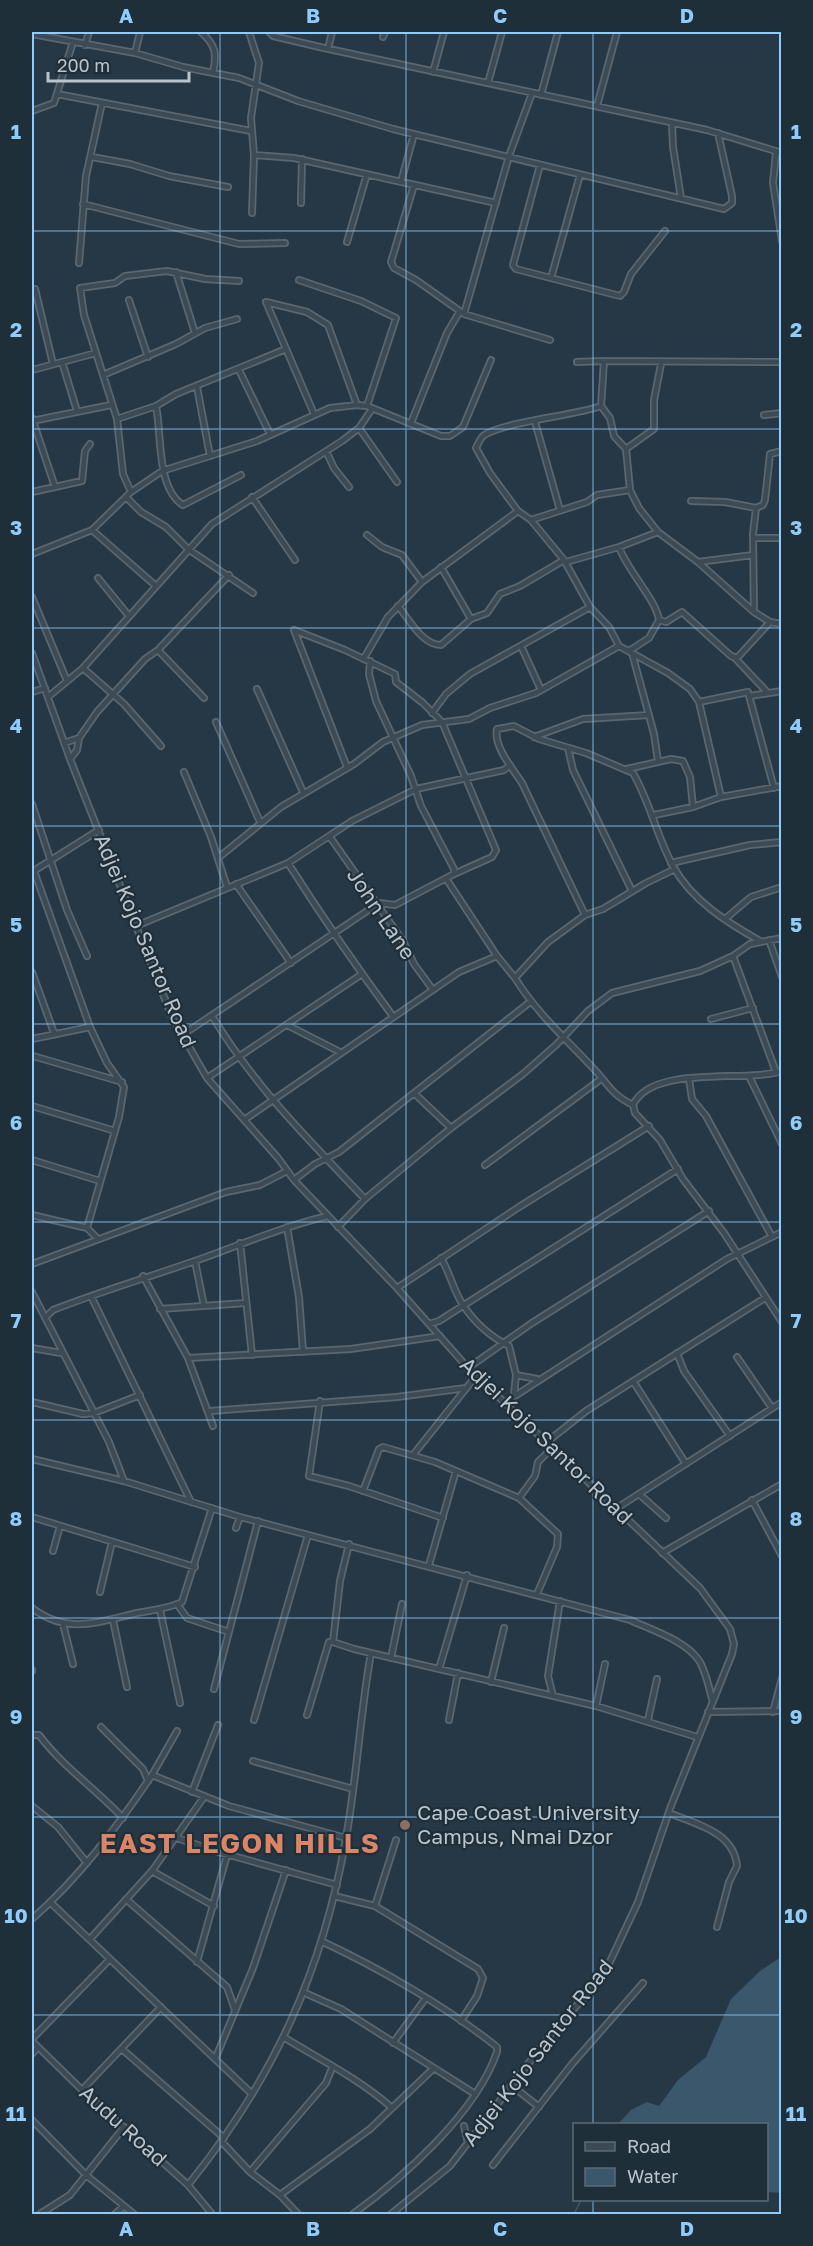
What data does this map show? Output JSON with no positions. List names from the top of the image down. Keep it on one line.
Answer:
{"streets":{"street":["John Lane","Adjei Kojo Santor Road","Audu Road"]},"districts":["EAST LEGON HILLS"],"places":["Cape Coast University Campus, Nmai Dzor"],"legend":["Road","Water"],"scale_bar":"200 m","grid":{"columns":["A","B","C","D"],"rows":["1","2","3","4","5","6","7","8","9","10","11"]}}
